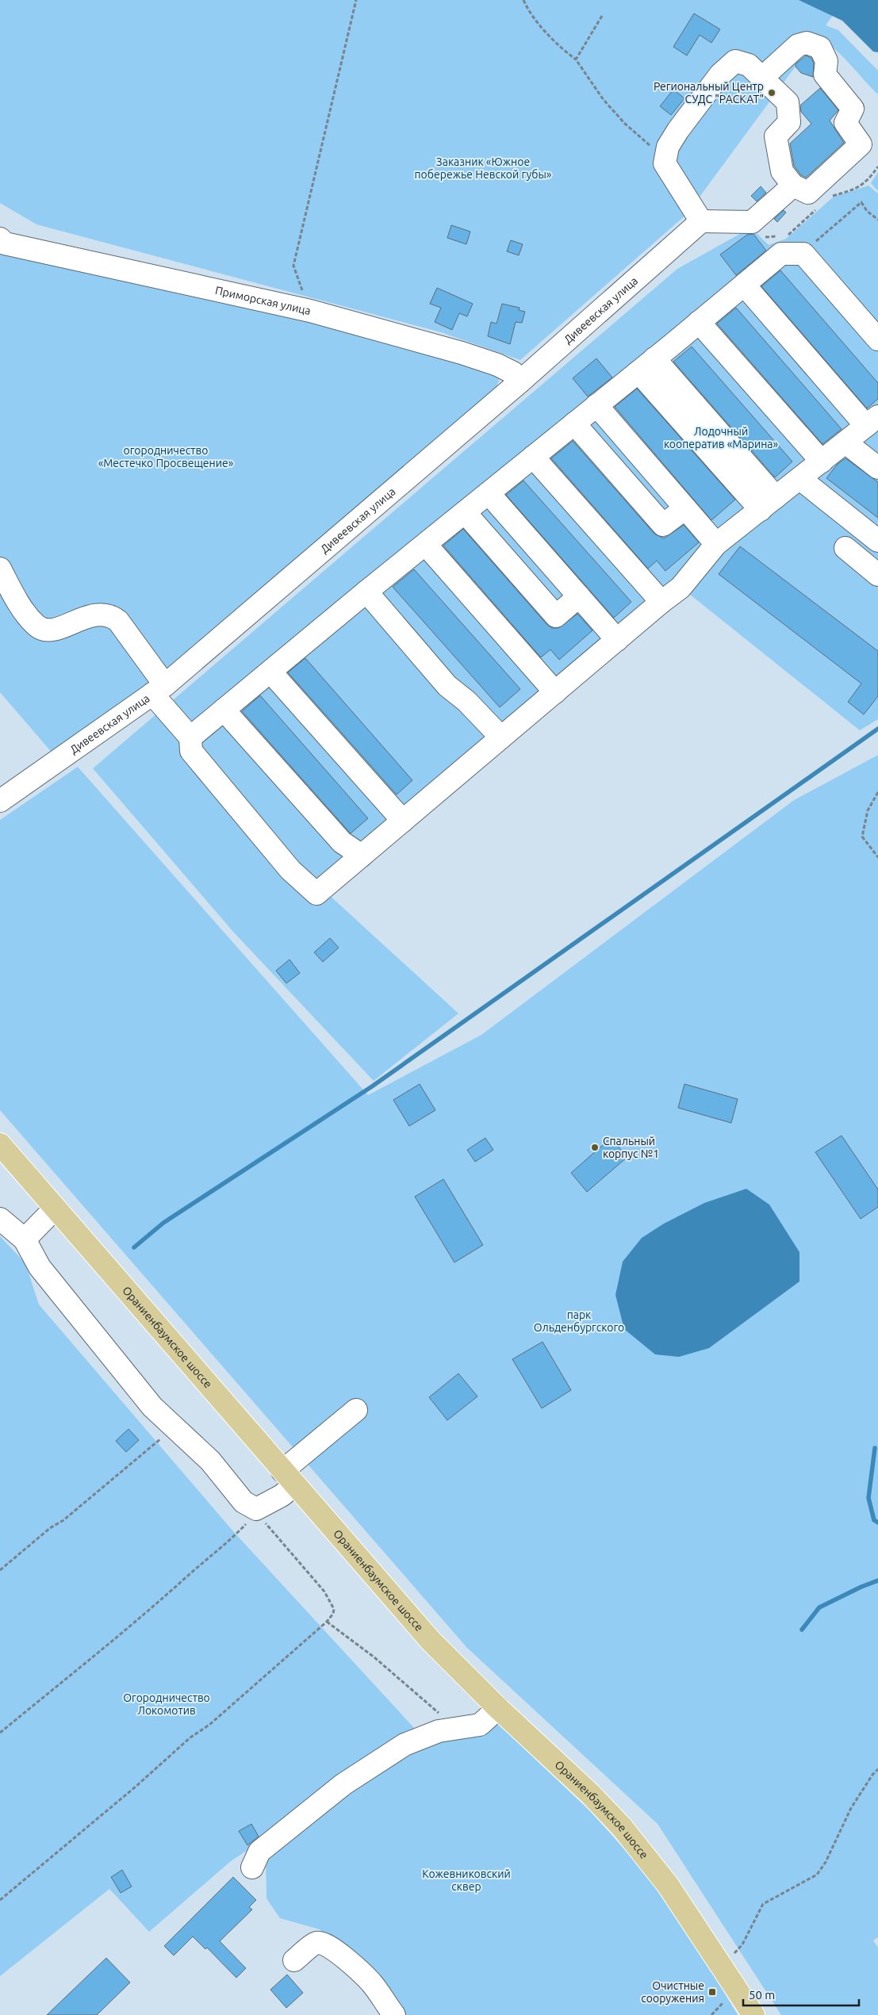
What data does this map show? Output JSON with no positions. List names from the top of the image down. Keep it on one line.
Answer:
{"streets":{"main road":["Ораниенбаумское шоссе"],"street":["Приморская улица","Дивеевская улица"]},"crossings":[["Приморская улица","Дивеевская улица"]],"parks":["Заказник «Южное побережье Невской губы»","Лодочный кооператив «Марина»","огородничество «Местечко Просвещение»","парк Ольденбургского","Огородничество Локомотив","Кожевниковский сквер"],"places":{"other":["Региональный Центр СУДС \"РАСКАТ\"","Спальный корпус №1"],"transit":["Очистные сооружения"]},"scale_bar":"50 m"}
